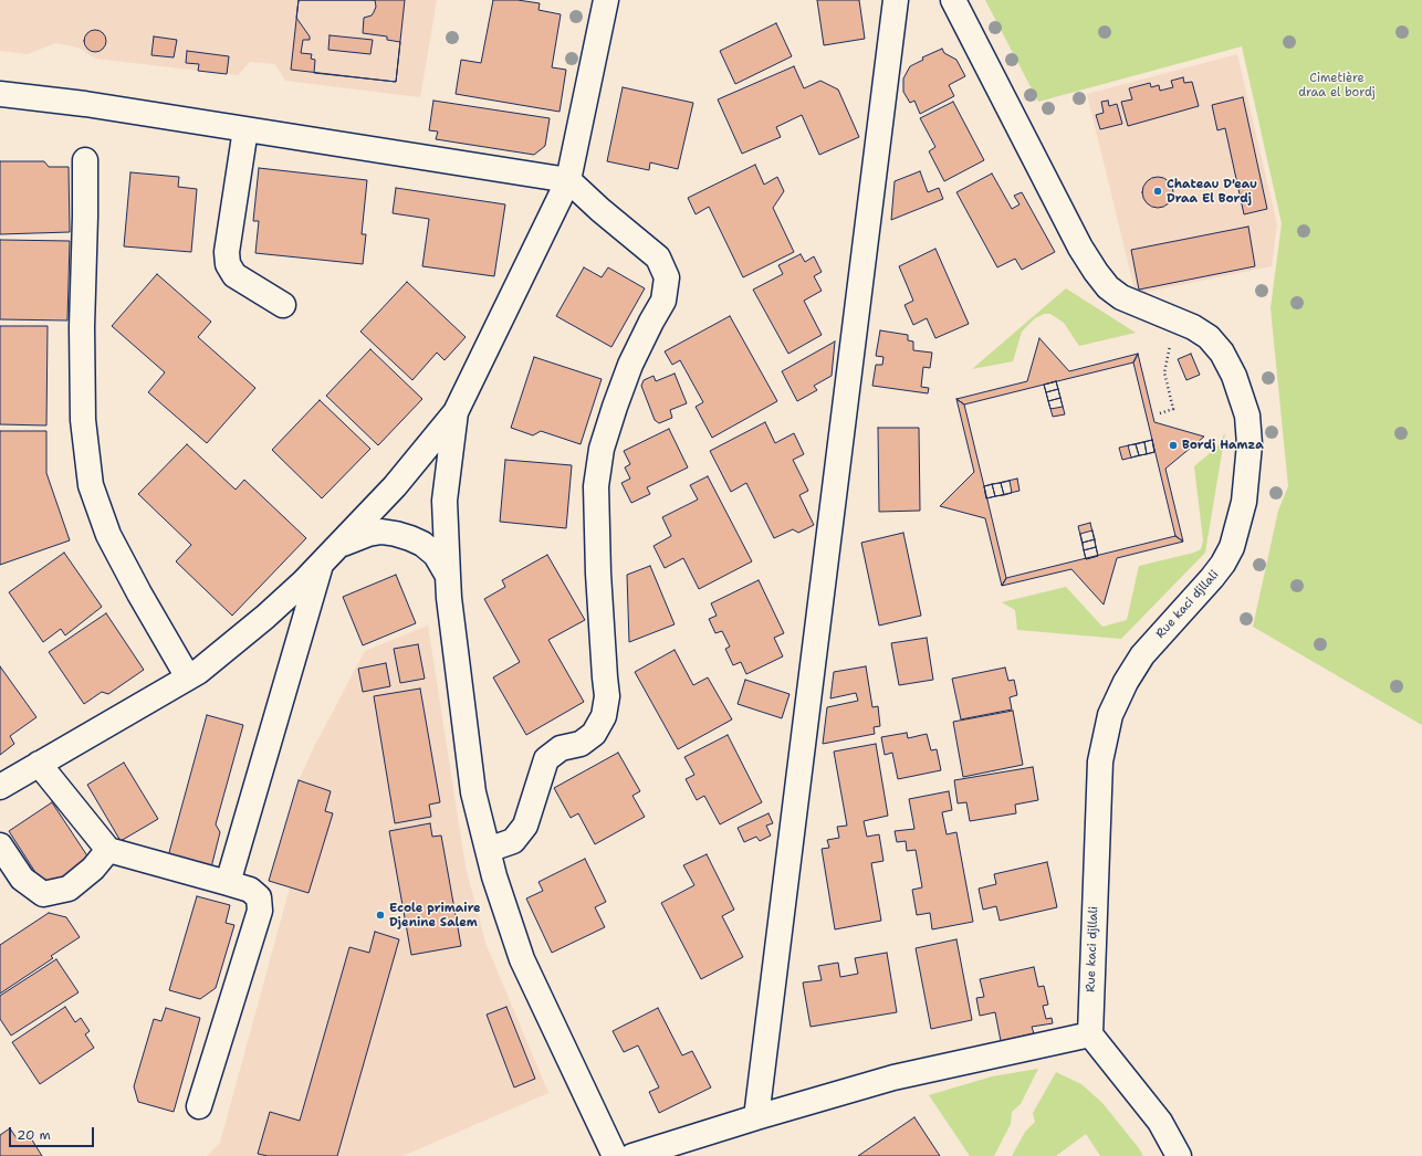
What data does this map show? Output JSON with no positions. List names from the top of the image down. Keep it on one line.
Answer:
{"streets":{"street":["Rue kaci djllali"]},"parks":["Cimetière draa el bordj"],"places":["Chateau D'eau Draa El Bordj","Bordj Hamza","Ecole primaire Djenine Salem"],"scale_bar":"20 m"}
